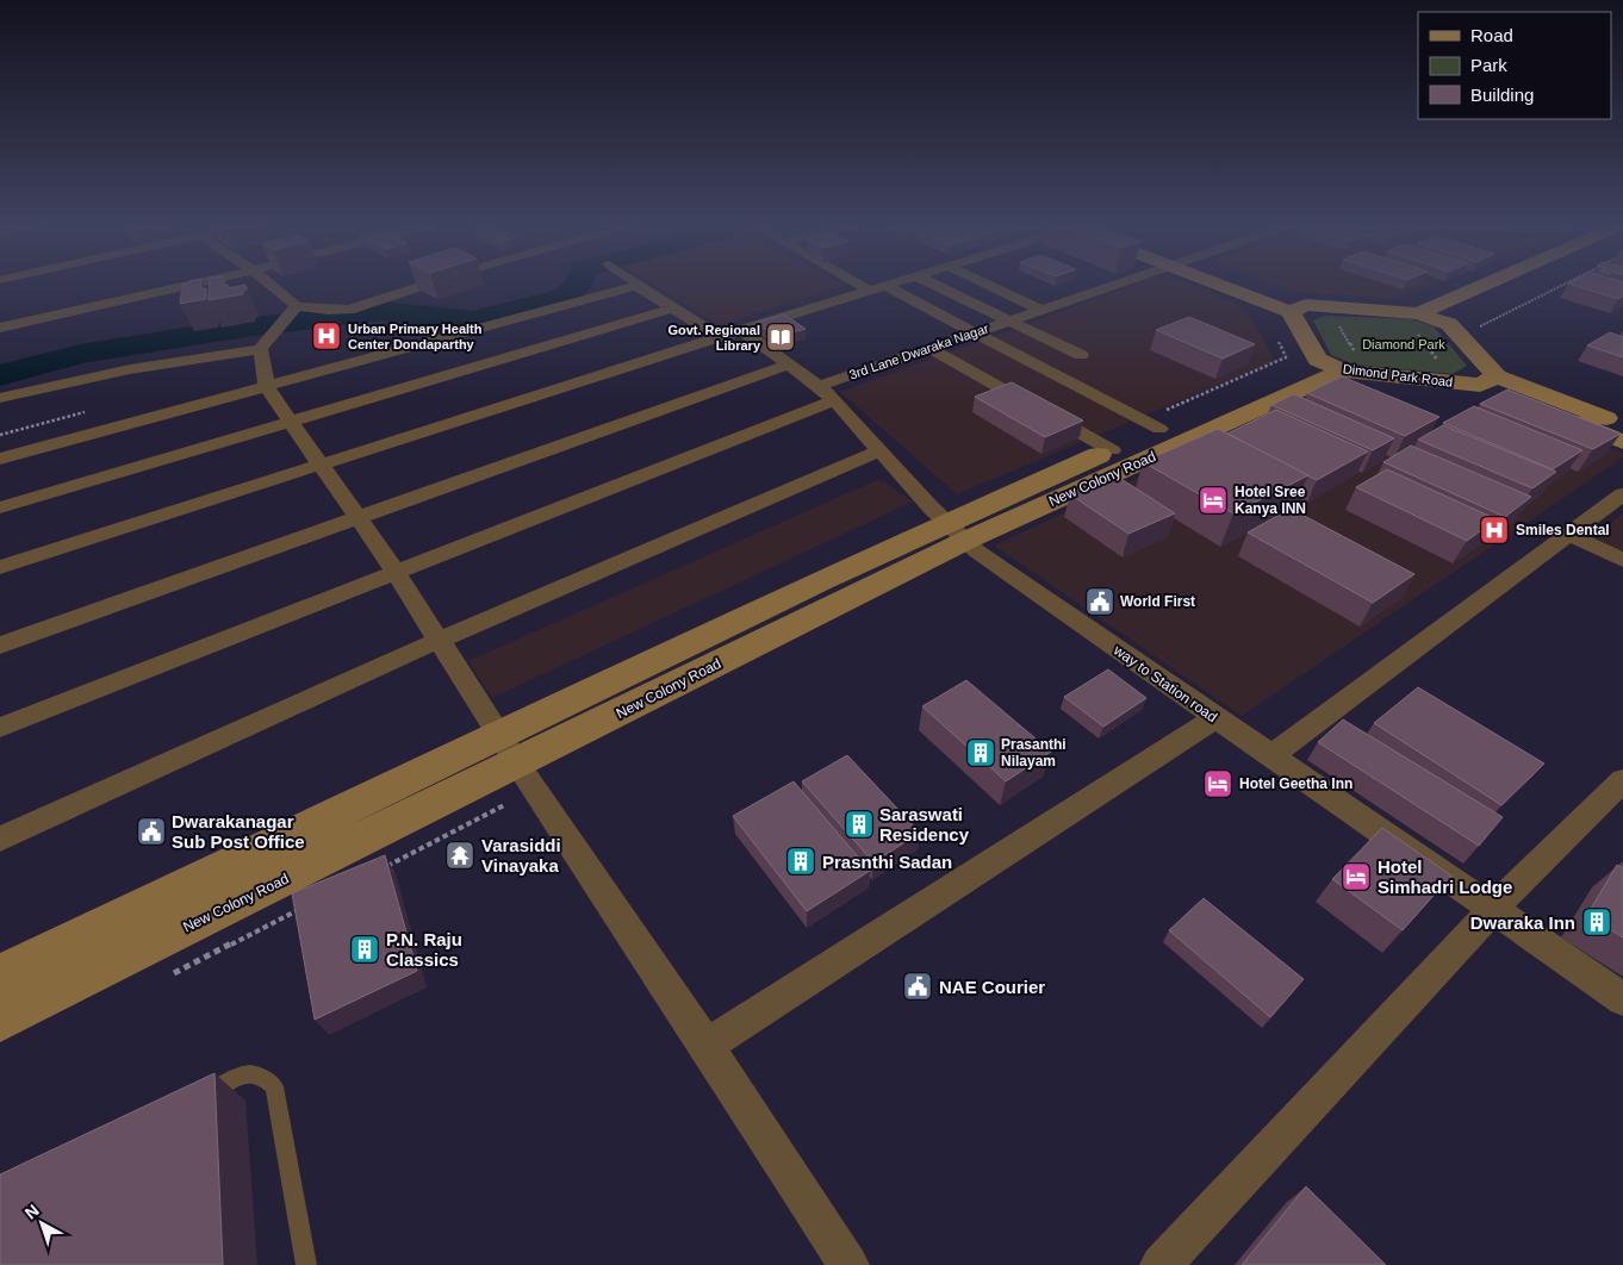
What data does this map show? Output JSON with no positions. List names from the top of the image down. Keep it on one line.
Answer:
{"streets":{"main road":["Dimond Park Road","New Colony Road"],"street":["3rd Lane Dwaraka Nagar","way to Station road"]},"crossings":[["3rd Lane Dwaraka Nagar","way to Station road"],["Dimond Park Road","New Colony Road"],["New Colony Road","way to Station road"]],"parks":["Diamond Park"],"places":{"hospital":["Urban Primary Health Center Dondaparthy","Smiles Dental"],"library":["Govt. Regional Library"],"hotel":["Hotel Sree Kanya INN","Hotel Geetha Inn","Hotel Simhadri Lodge"],"public building":["World First","Dwarakanagar Sub Post Office","NAE Courier"],"building":["Prasanthi Nilayam","Saraswati Residency","Prasnthi Sadan","Dwaraka Inn","P.N. Raju Classics"],"temple":["Varasiddi Vinayaka"]},"legend":["Road","Park","Building"],"north":"top left"}
